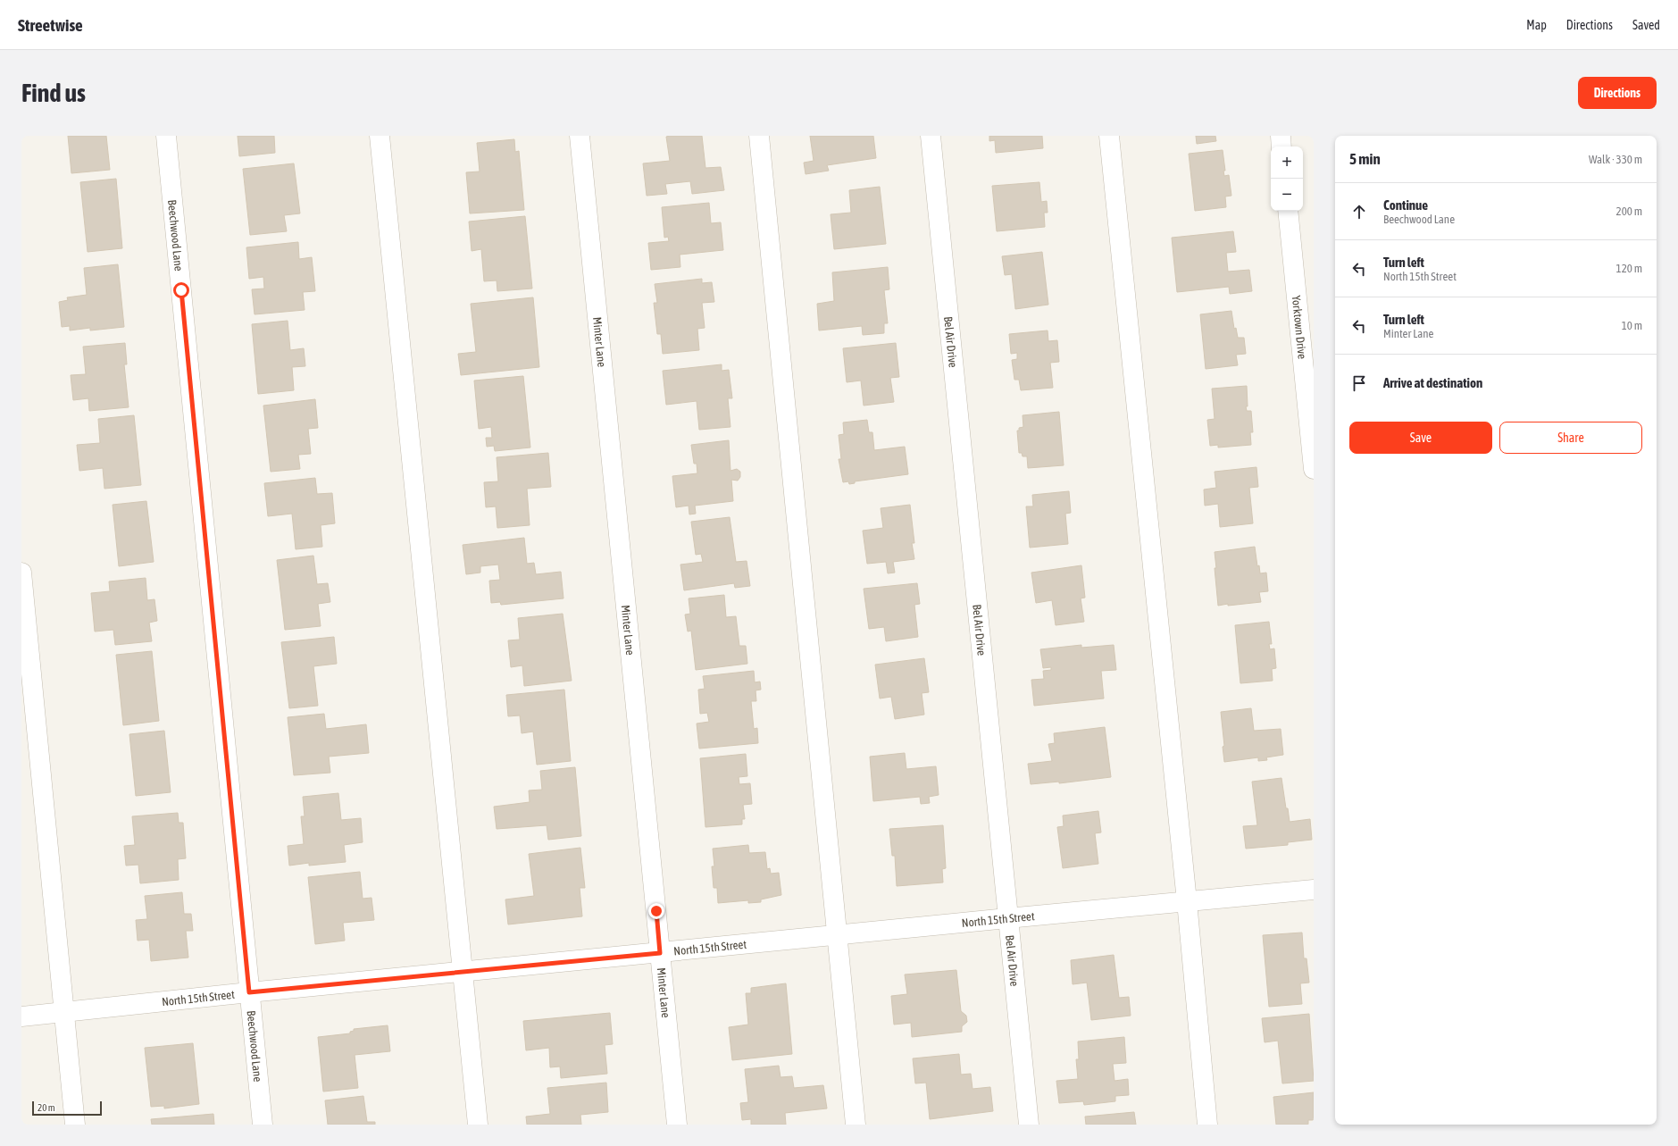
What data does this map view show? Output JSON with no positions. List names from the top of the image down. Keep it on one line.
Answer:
{"streets":{"street":["Beechwood Lane","Yorktown Drive","Minter Lane","Bel Air Drive","North 15th Street"]},"crossings":[["Beechwood Lane","North 15th Street"],["Minter Lane","North 15th Street"],["Bel Air Drive","North 15th Street"]],"scale_bar":"20 m","page":{"header":"Streetwise","nav":["Map","Directions","Saved"],"buttons":["Directions",["Save","Share"]],"title":"Find us","heading":["5 min","Walk · 330 m"],"map_buttons":["+","−"],"list":[["Continue","Beechwood Lane","200 m"],["Turn left","North 15th Street","120 m"],["Turn left","Minter Lane","10 m"],"Arrive at destination"],"scale":"20 m"}}
